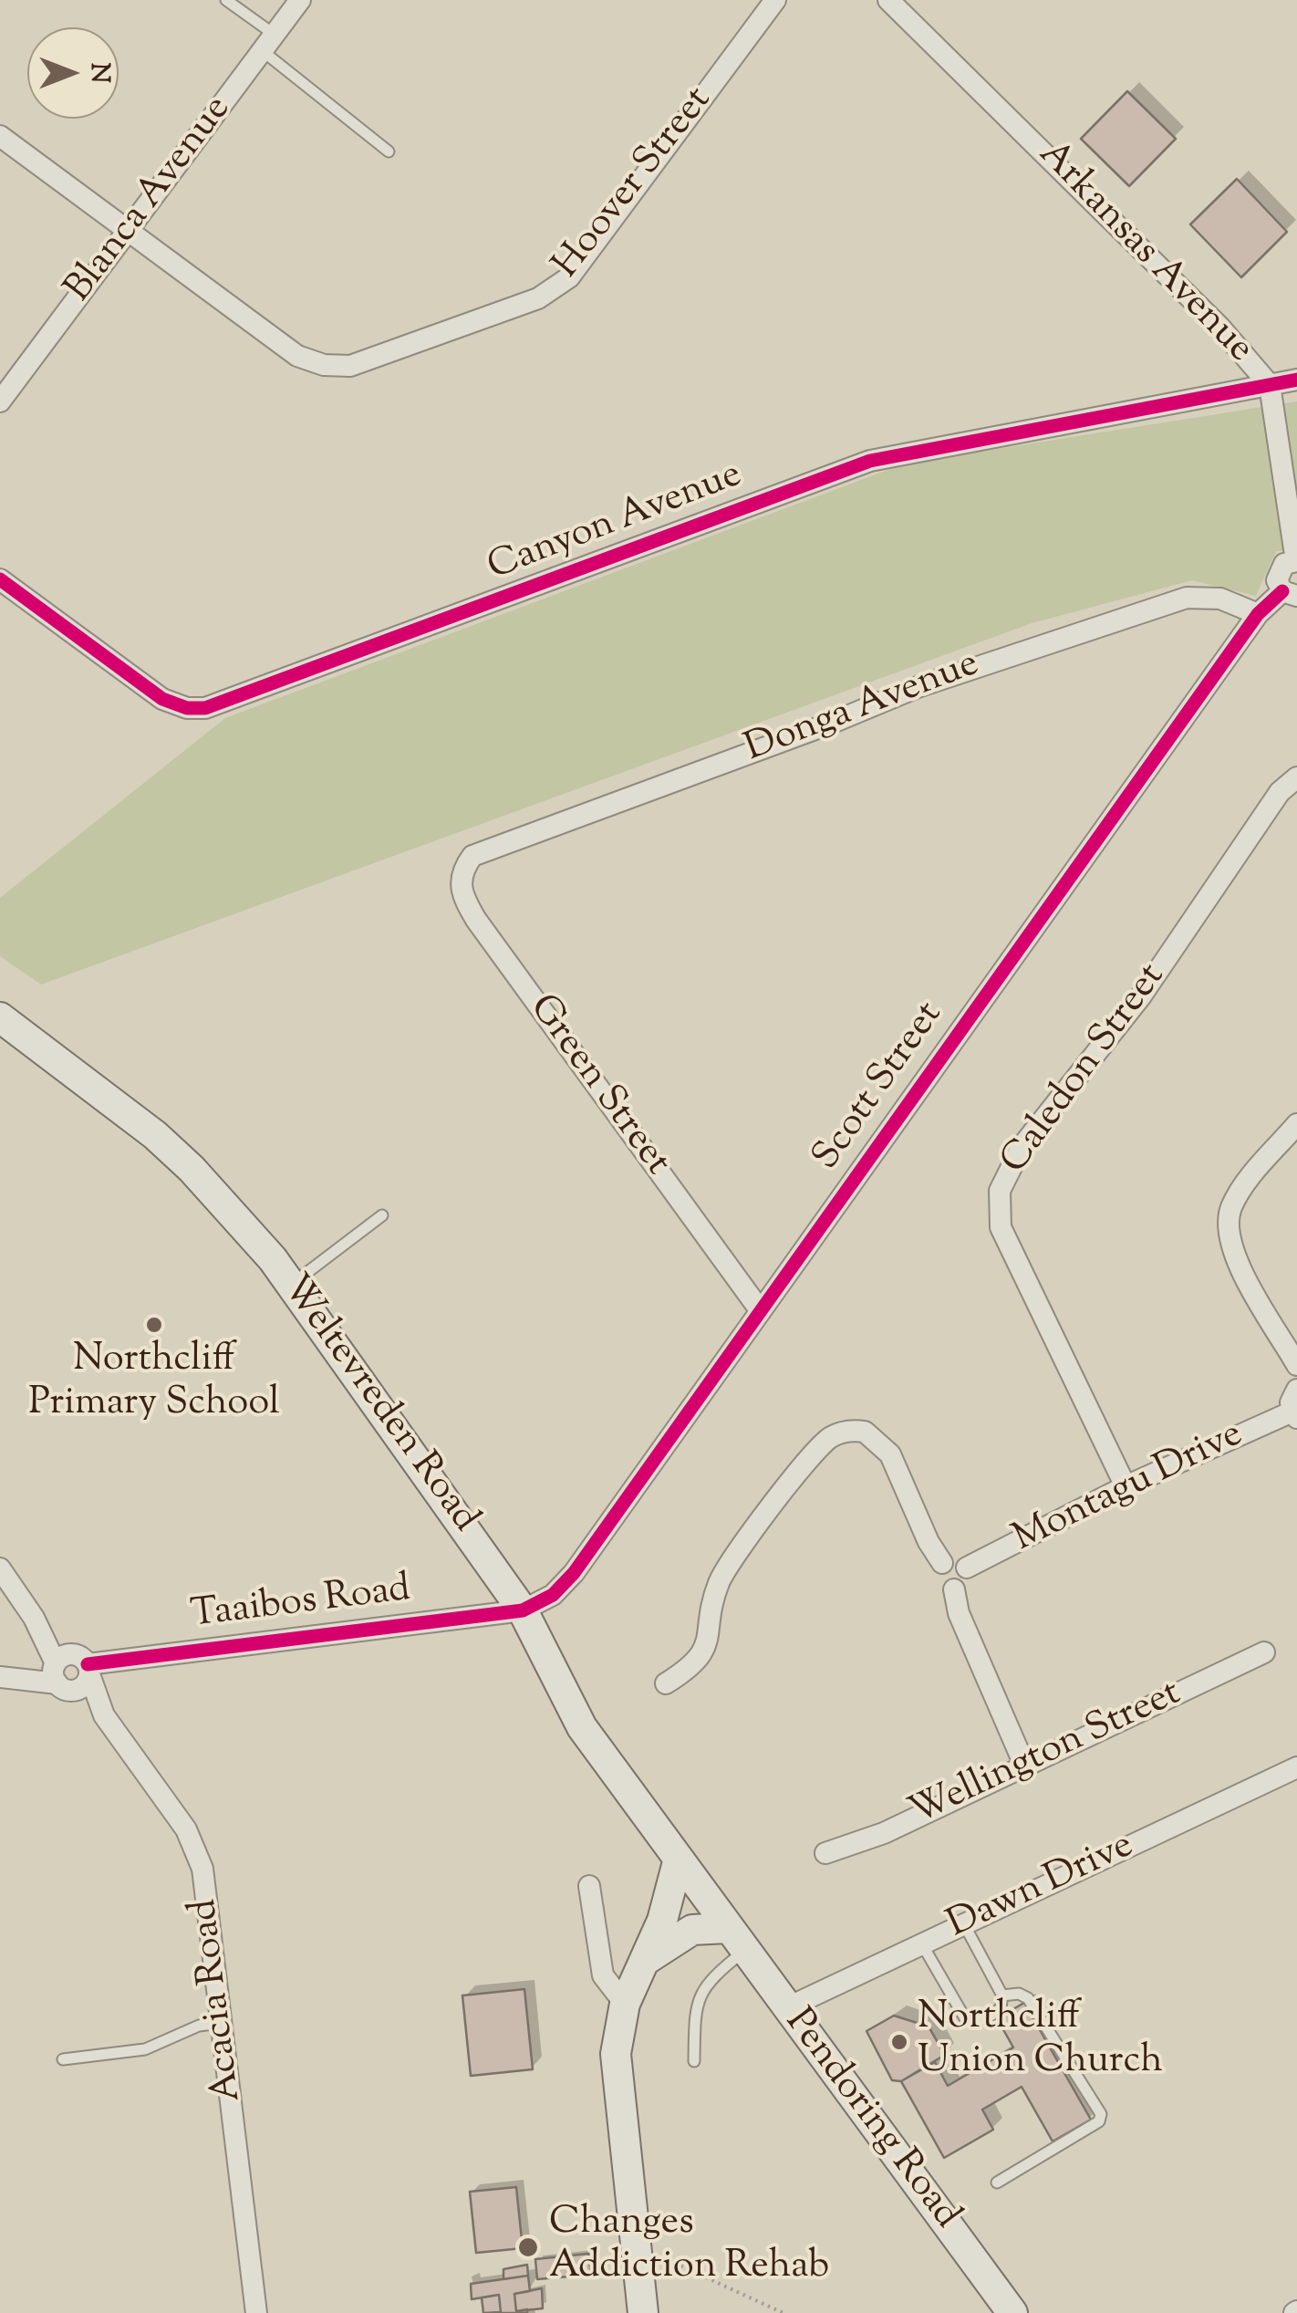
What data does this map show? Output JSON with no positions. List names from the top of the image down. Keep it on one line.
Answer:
{"streets":{"main road":["Weltevreden Road","Pendoring Road"],"street":["Hoover Street","Blanca Avenue","Arkansas Avenue","Canyon Avenue","Donga Avenue","Caledon Street","Green Street","Scott Street","Montagu Drive","Taaibos Road","Wellington Street","Dawn Drive","Acacia Road"]},"crossings":[["Hoover Street","Blanca Avenue"],["Arkansas Avenue","Canyon Avenue"],["Donga Avenue","Green Street"],["Donga Avenue","Scott Street"],["Caledon Street","Montagu Drive"],["Green Street","Scott Street"],["Scott Street","Weltevreden Road"],["Scott Street","Taaibos Road"],["Weltevreden Road","Taaibos Road"],["Weltevreden Road","Pendoring Road"],["Taaibos Road","Acacia Road"],["Dawn Drive","Pendoring Road"]],"places":["Northcliff Primary School","Northcliff Union Church","Changes Addiction Rehab"],"north":"right"}
